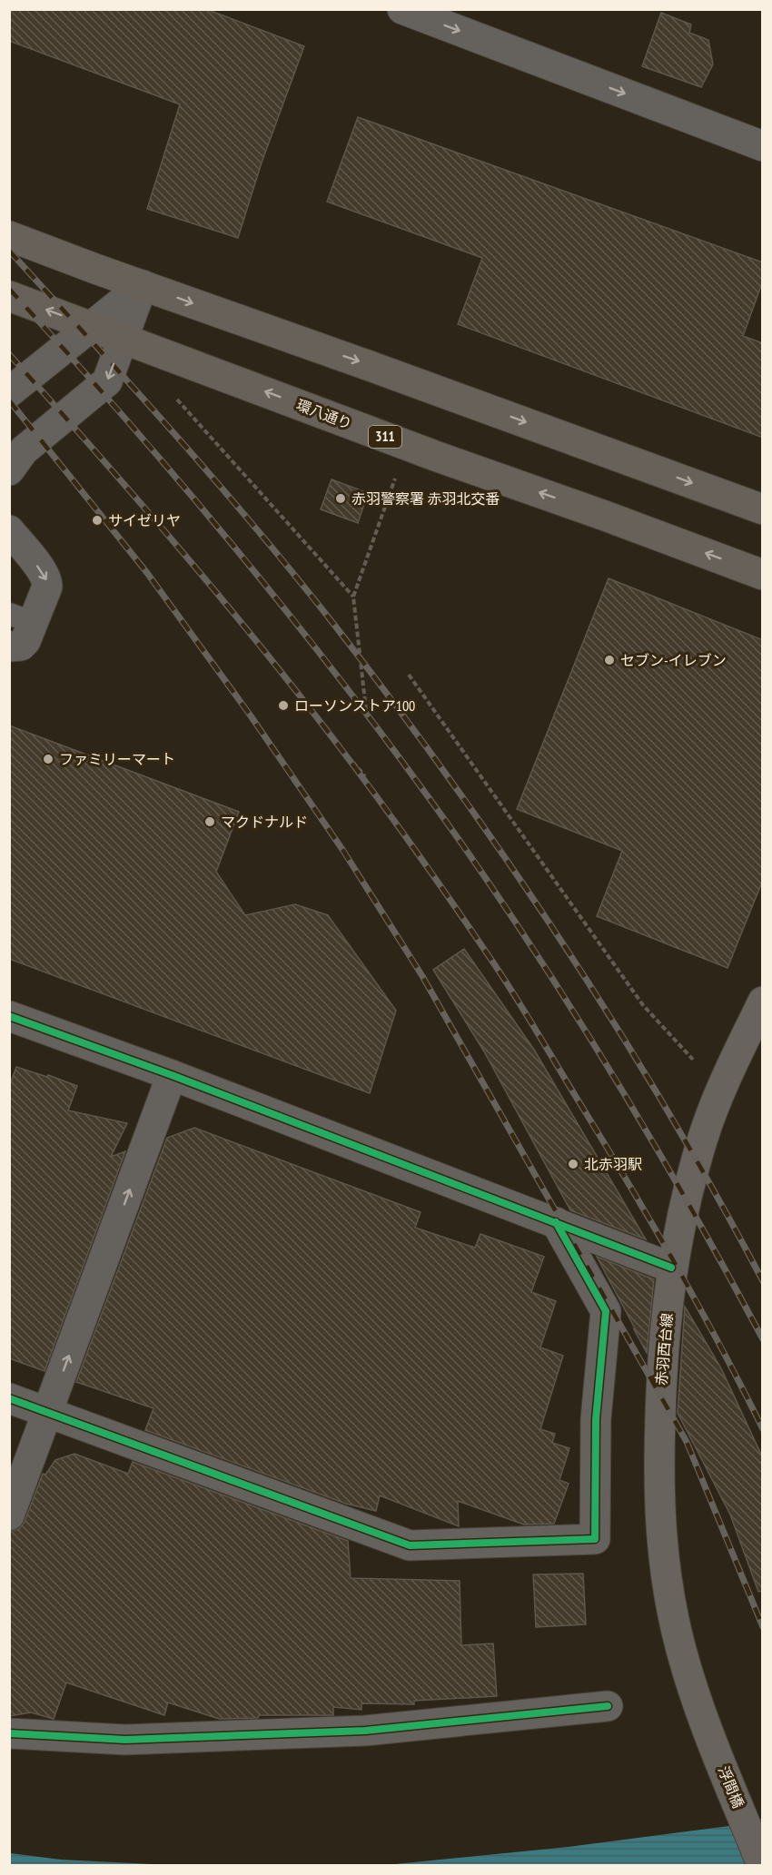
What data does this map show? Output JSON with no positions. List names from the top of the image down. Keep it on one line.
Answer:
{"streets":{"main road":["環八通り","311","赤羽西台線","浮間橋"]},"crossings":[["赤羽西台線","浮間橋"]],"places":["赤羽警察署 赤羽北交番","サイゼリヤ","セブン-イレブン","ローソンストア100","ファミリーマート","マクドナルド","北赤羽駅"]}
